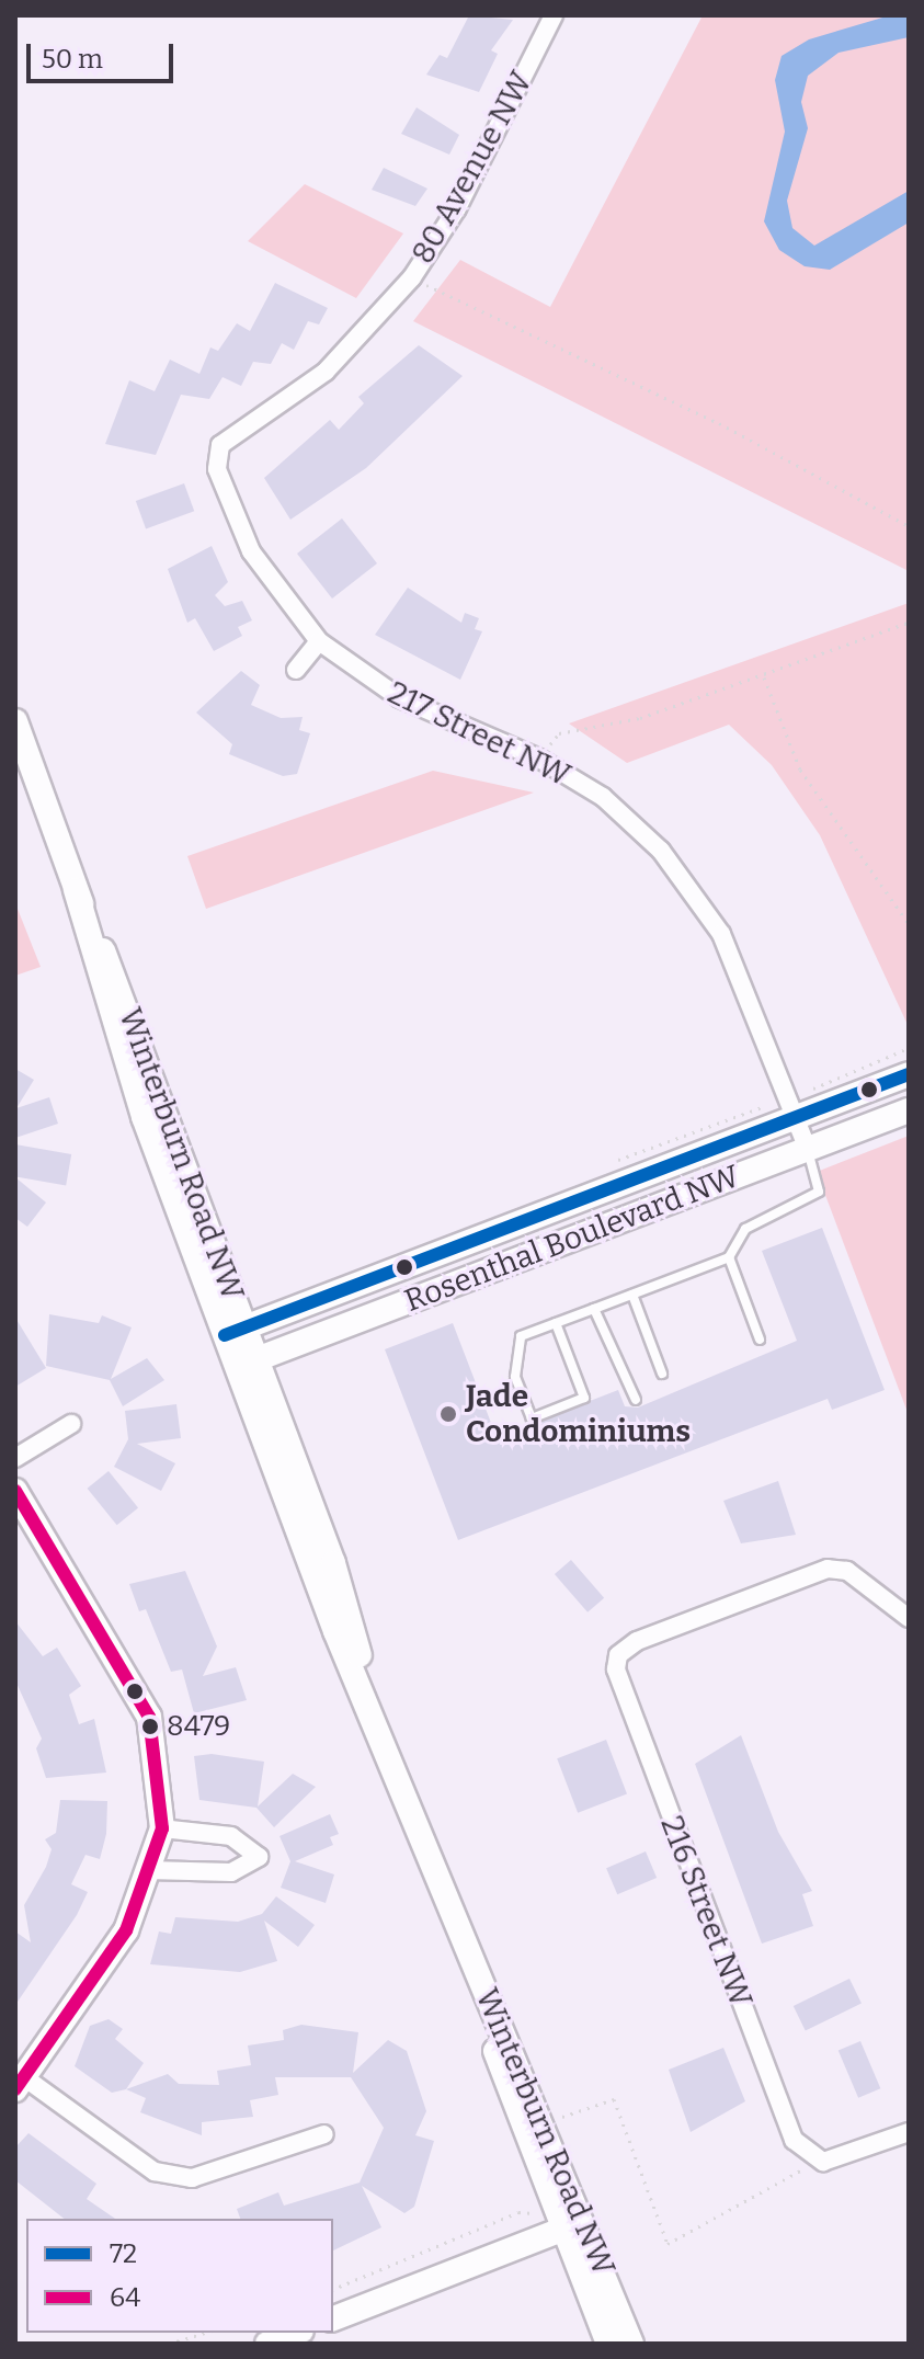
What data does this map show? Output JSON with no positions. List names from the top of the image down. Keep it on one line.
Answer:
{"streets":{"main road":["Winterburn Road NW","Rosenthal Boulevard NW"],"street":["80 Avenue NW","217 Street NW","216 Street NW"]},"crossings":[["80 Avenue NW","217 Street NW"],["217 Street NW","Rosenthal Boulevard NW"],["Winterburn Road NW","Rosenthal Boulevard NW"]],"places":["Jade Condominiums","8479"],"lines":["transit line 72","transit line 64"],"legend":["72","64"],"scale_bar":"50 m"}
